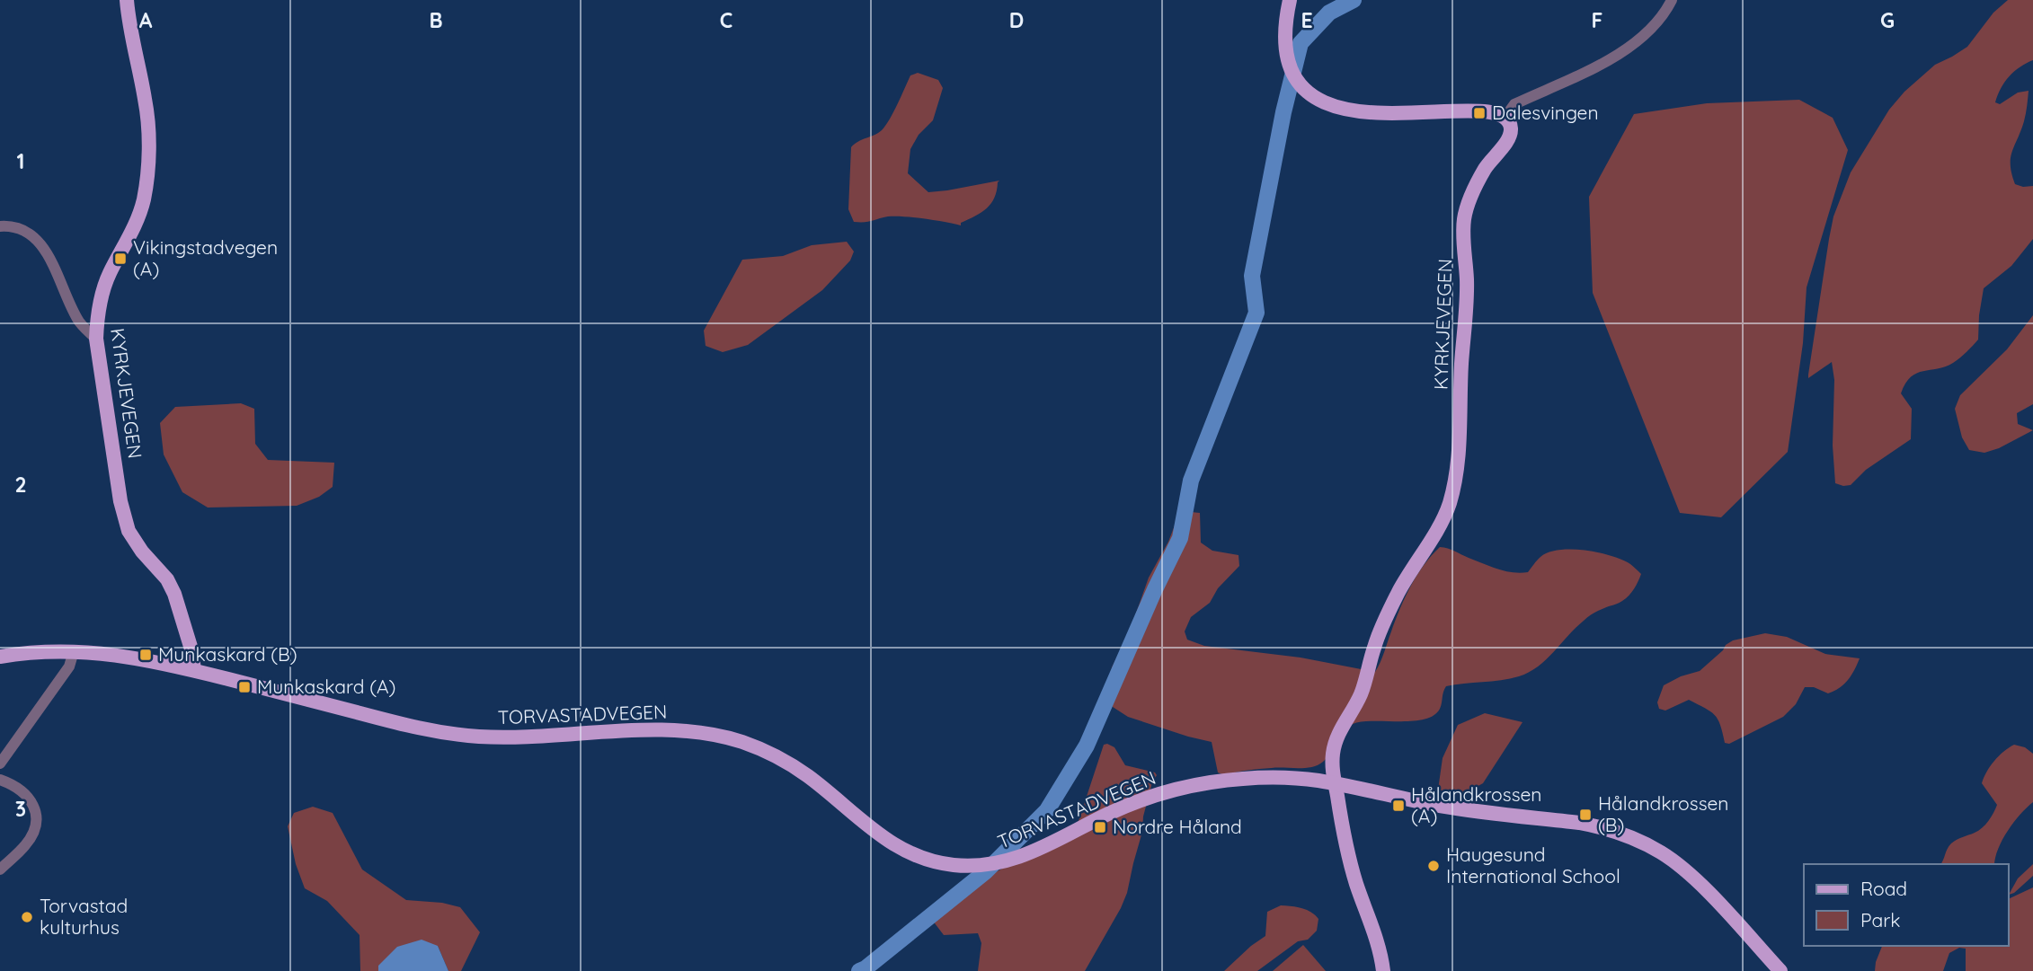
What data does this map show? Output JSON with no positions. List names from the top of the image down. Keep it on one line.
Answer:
{"streets":{"main road":["KYRKJEVEGEN","TORVASTADVEGEN"]},"crossings":[["KYRKJEVEGEN","TORVASTADVEGEN"]],"places":{"transit":["Dalesvingen","Vikingstadvegen (A)","Munkaskard (B)","Munkaskard (A)","Hålandkrossen (A)","Hålandkrossen (B)","Nordre Håland"],"other":["Haugesund International School","Torvastad kulturhus"]},"legend":["Road","Park"],"grid":{"columns":["A","B","C","D","E","F","G"],"rows":["1","2","3"]}}
